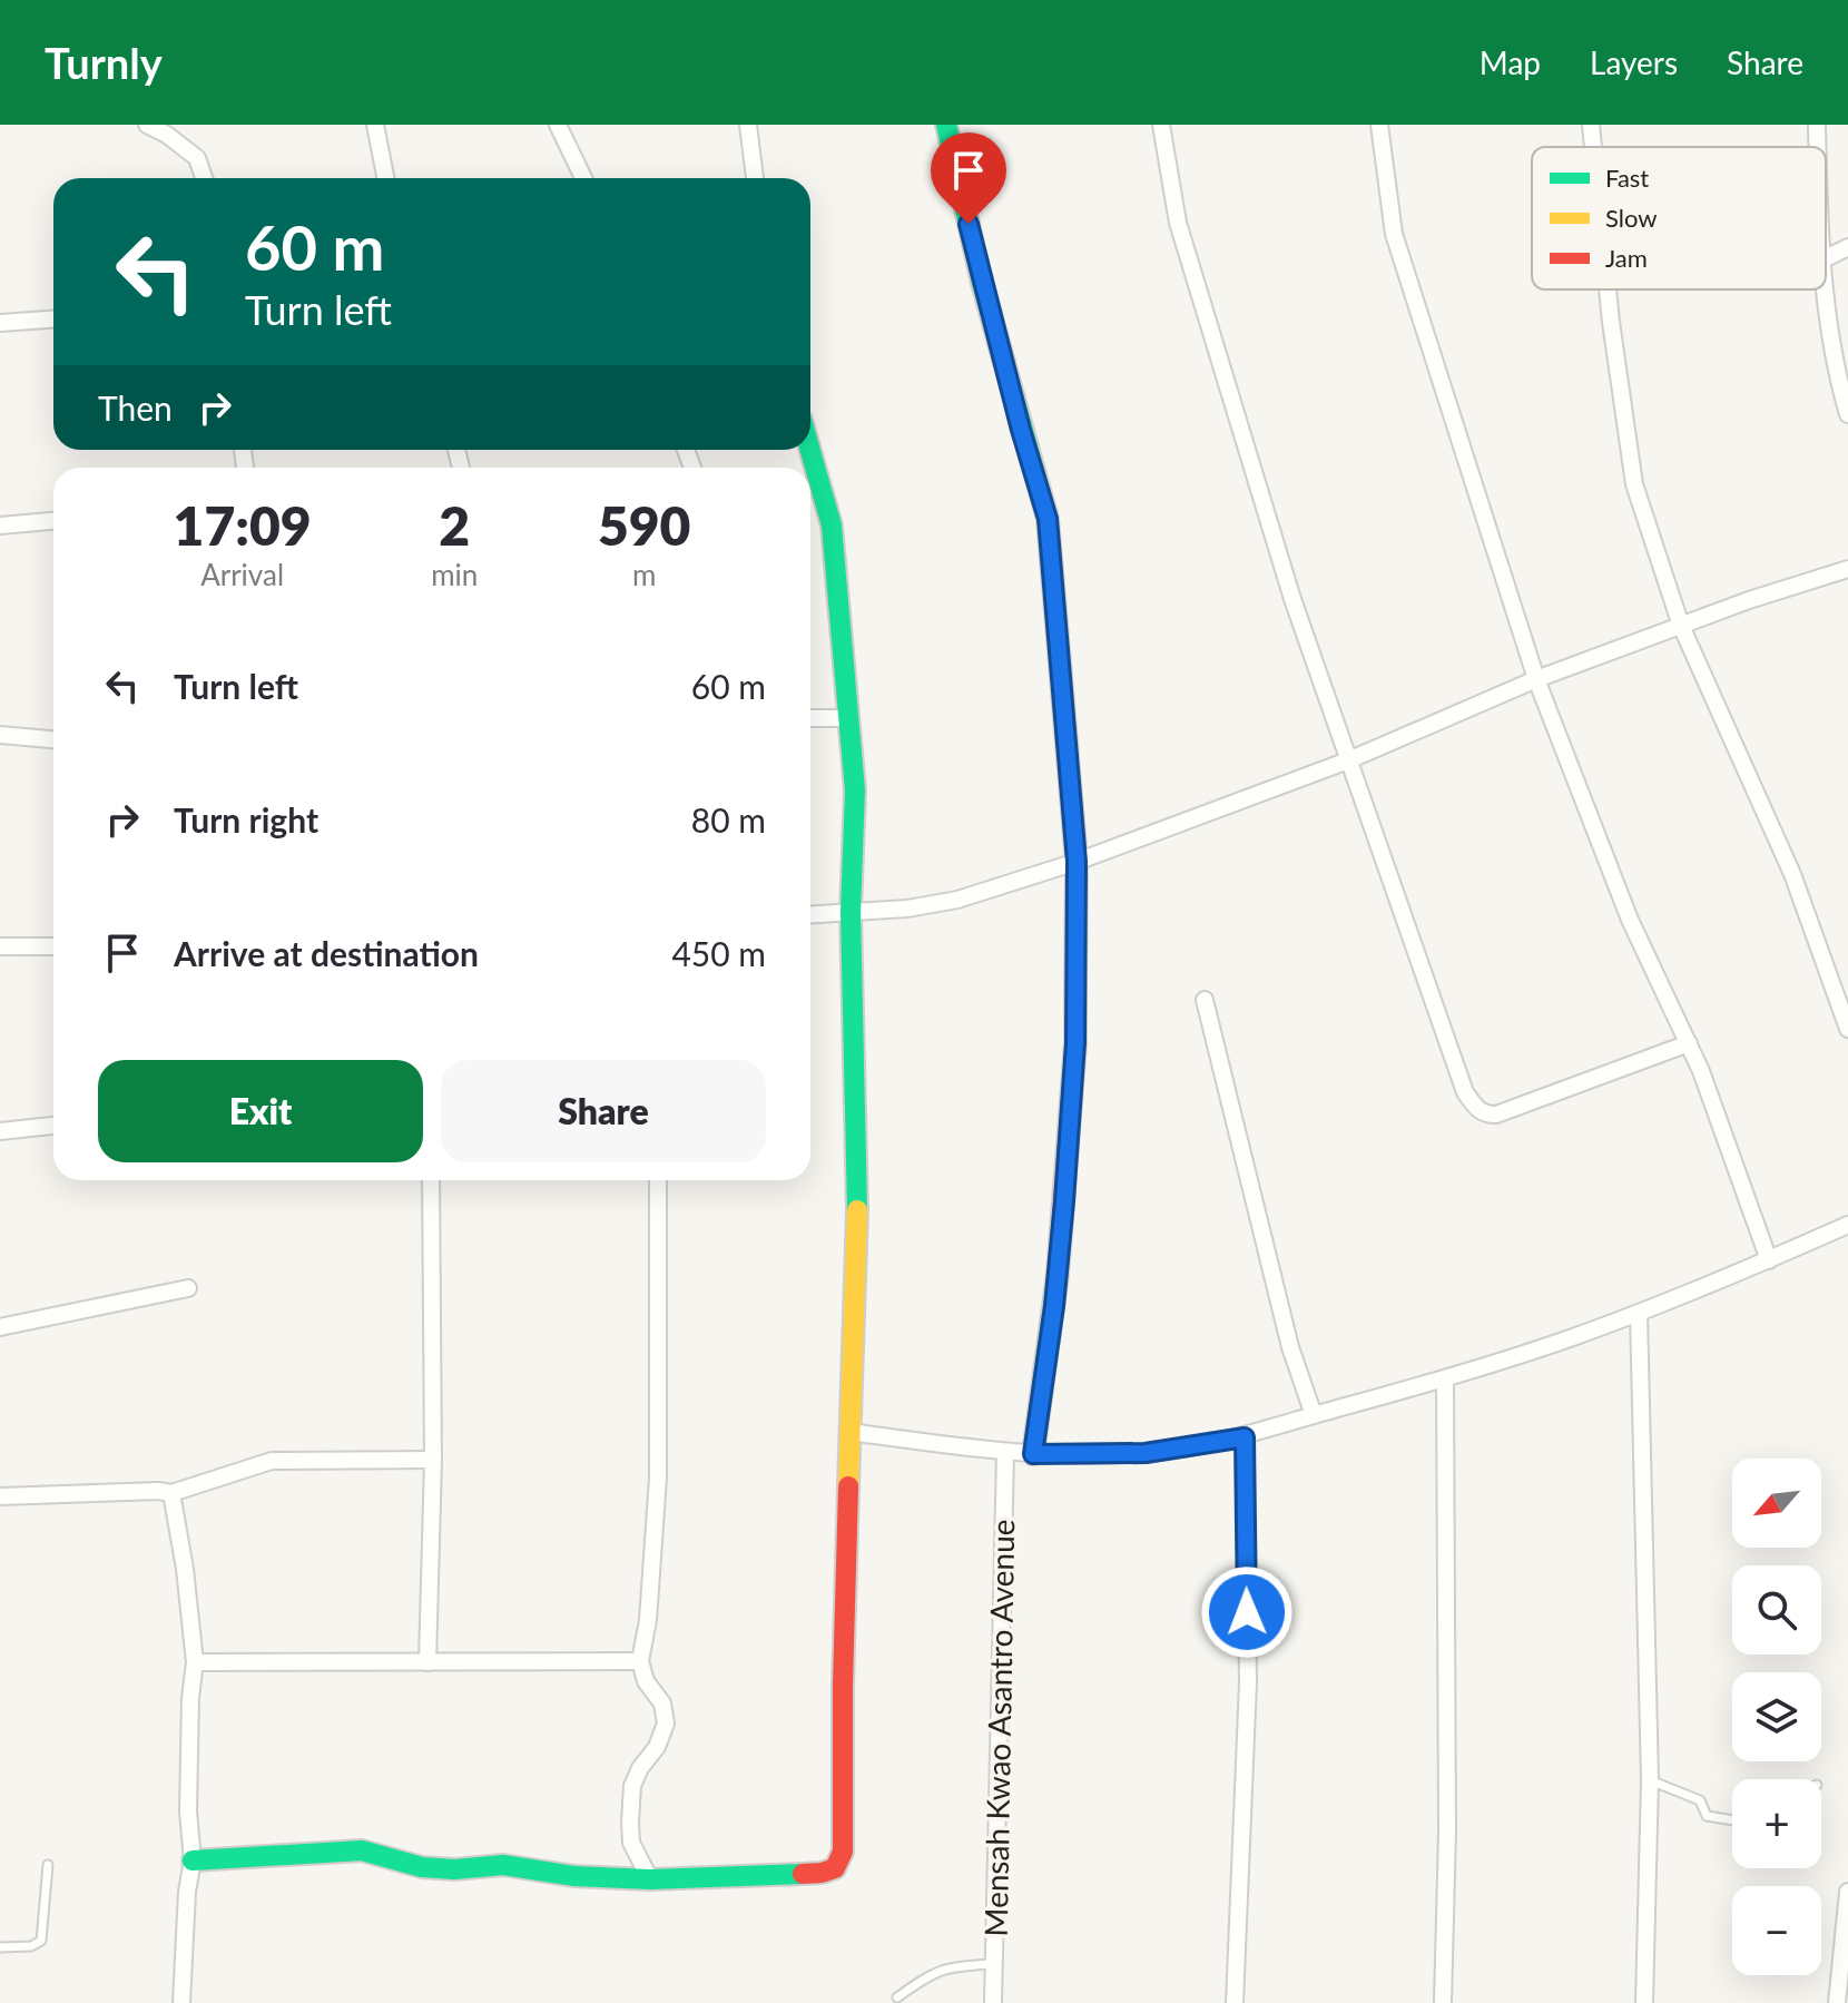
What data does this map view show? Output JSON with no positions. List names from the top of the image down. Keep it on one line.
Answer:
{"streets":{"street":["Mensah Kwao Asantro Avenue"]},"legend":["Fast","Slow","Jam"],"north":"bottom left","page":{"header":"Turnly","nav":["Map","Layers","Share"],"turn":["60 m","Turn left"],"then":"Then","eta":["17:09","Arrival","2","min","590","m"],"list":[{"name":"Turn left","value":"60 m"},{"name":"Turn right","value":"80 m"},{"name":"Arrive at destination","value":"450 m"}],"buttons":["Exit","Share"],"map_buttons":["+","−"]}}
